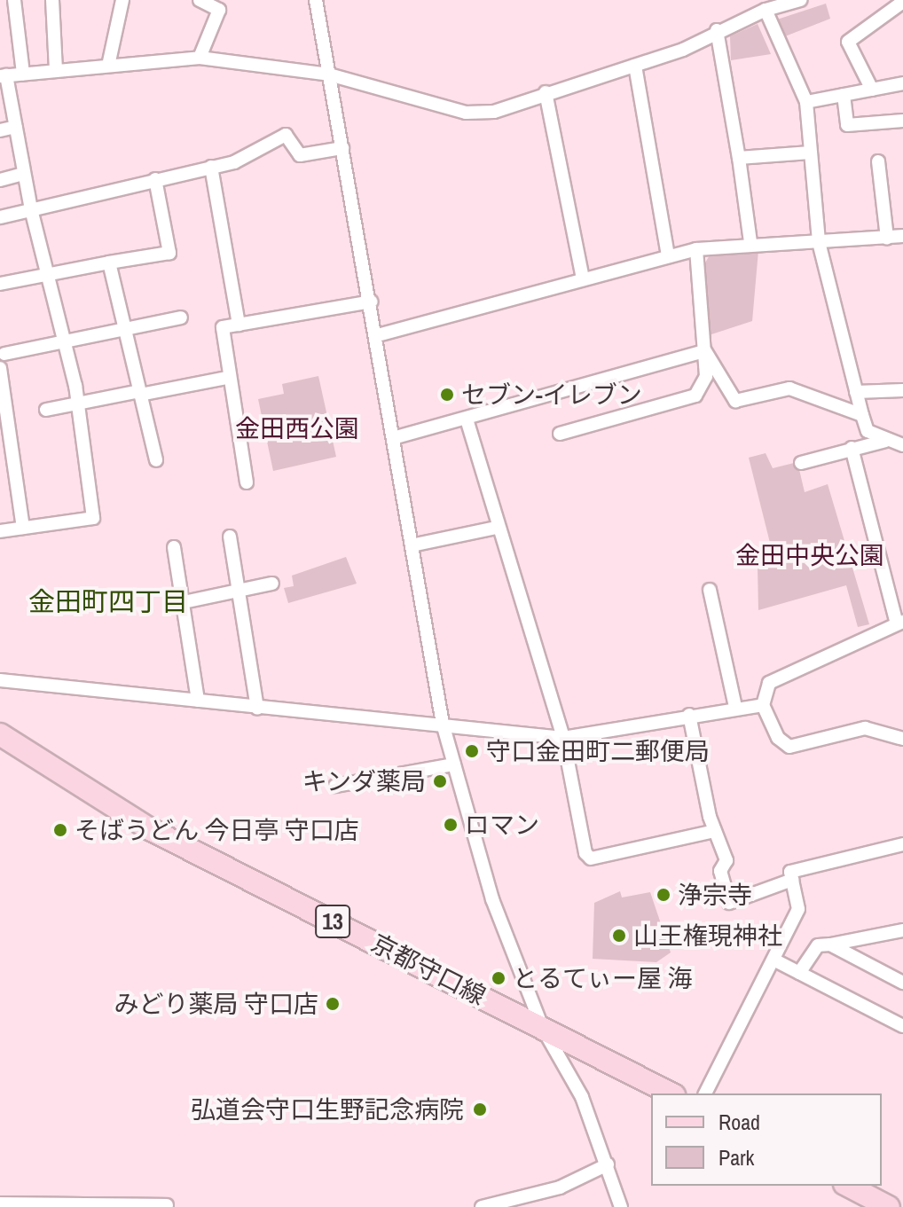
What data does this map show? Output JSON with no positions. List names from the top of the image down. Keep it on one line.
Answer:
{"streets":{"main road":["13","京都守口線"]},"districts":["金田町四丁目"],"parks":["金田西公園","金田中央公園"],"places":["セブン-イレブン","守口金田町二郵便局","キンダ薬局","ロマン","そばうどん 今日亭 守口店","浄宗寺","山王権現神社","とるてぃー屋 海","みどり薬局 守口店","弘道会守口生野記念病院"],"legend":["Road","Park"]}
